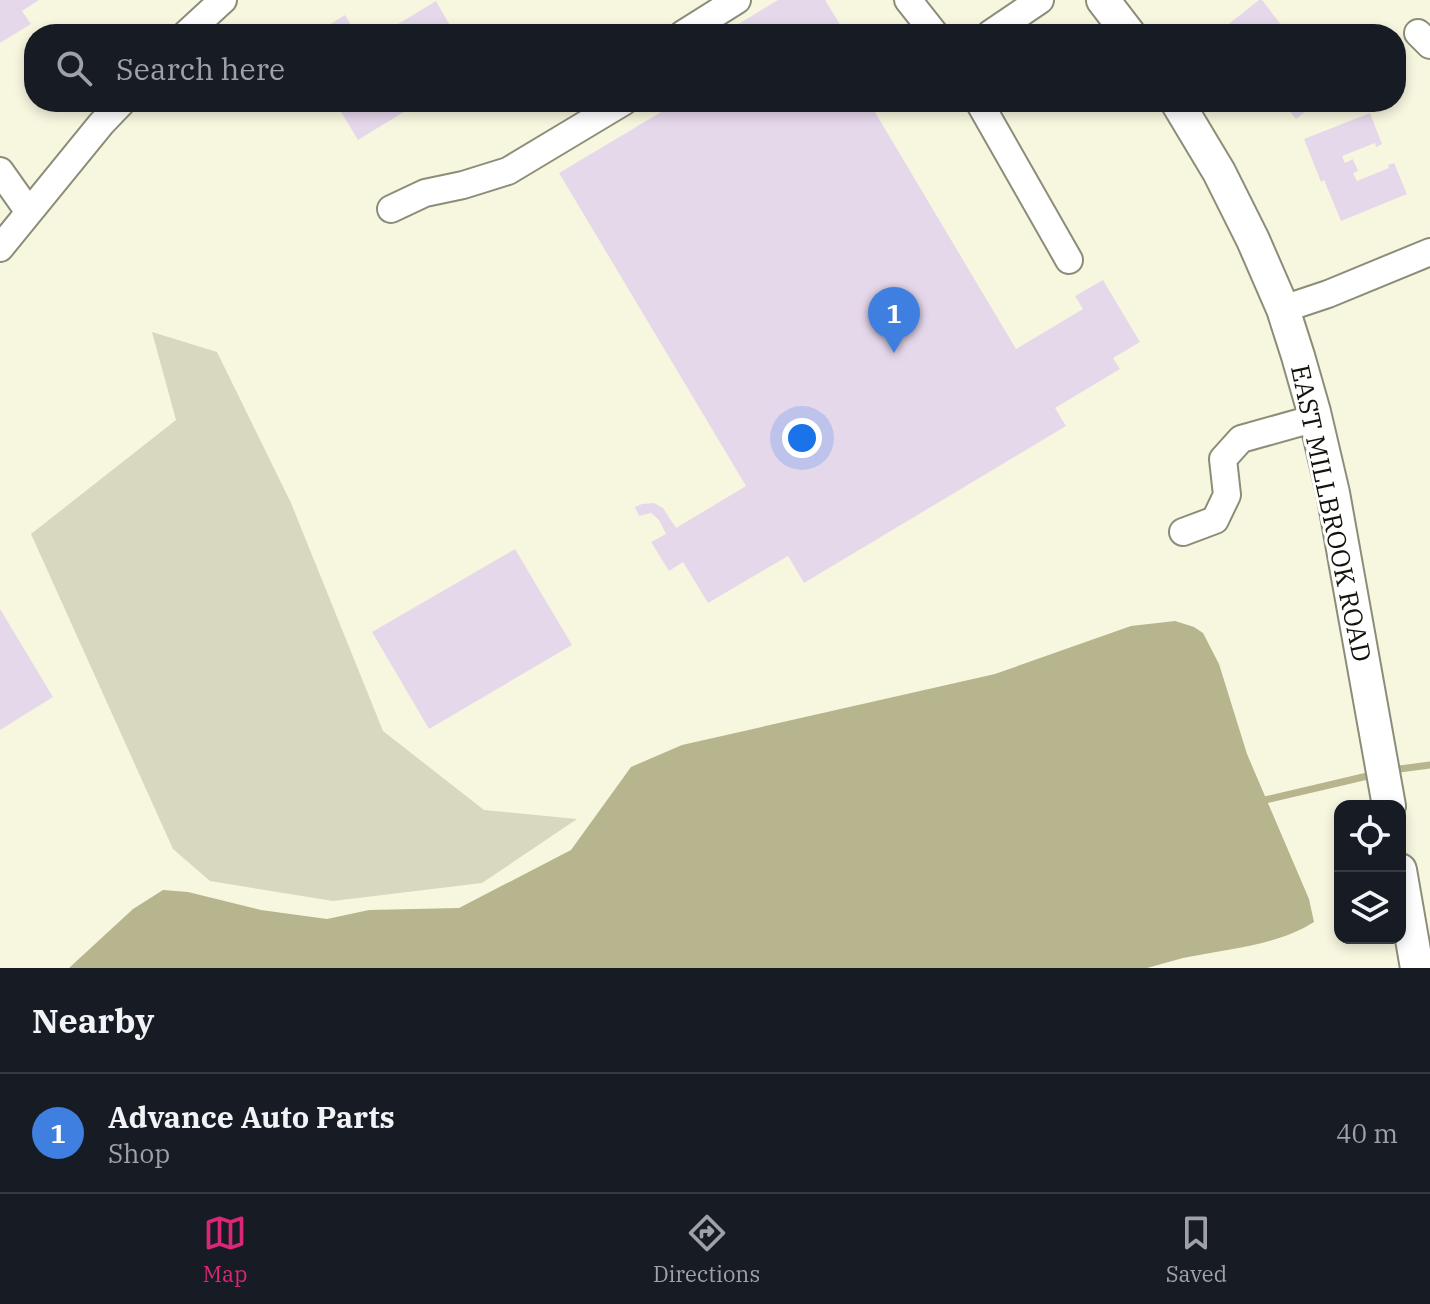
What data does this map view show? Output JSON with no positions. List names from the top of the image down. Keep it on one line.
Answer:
{"streets":{"main road":["EAST MILLBROOK ROAD"]},"page":{"search":"Search here","pins":"1","heading":"Nearby","list":[{"mark":"1","name":"Advance Auto Parts","note":"Shop","value":"40 m"}],"nav":["Map","Directions","Saved"]}}
